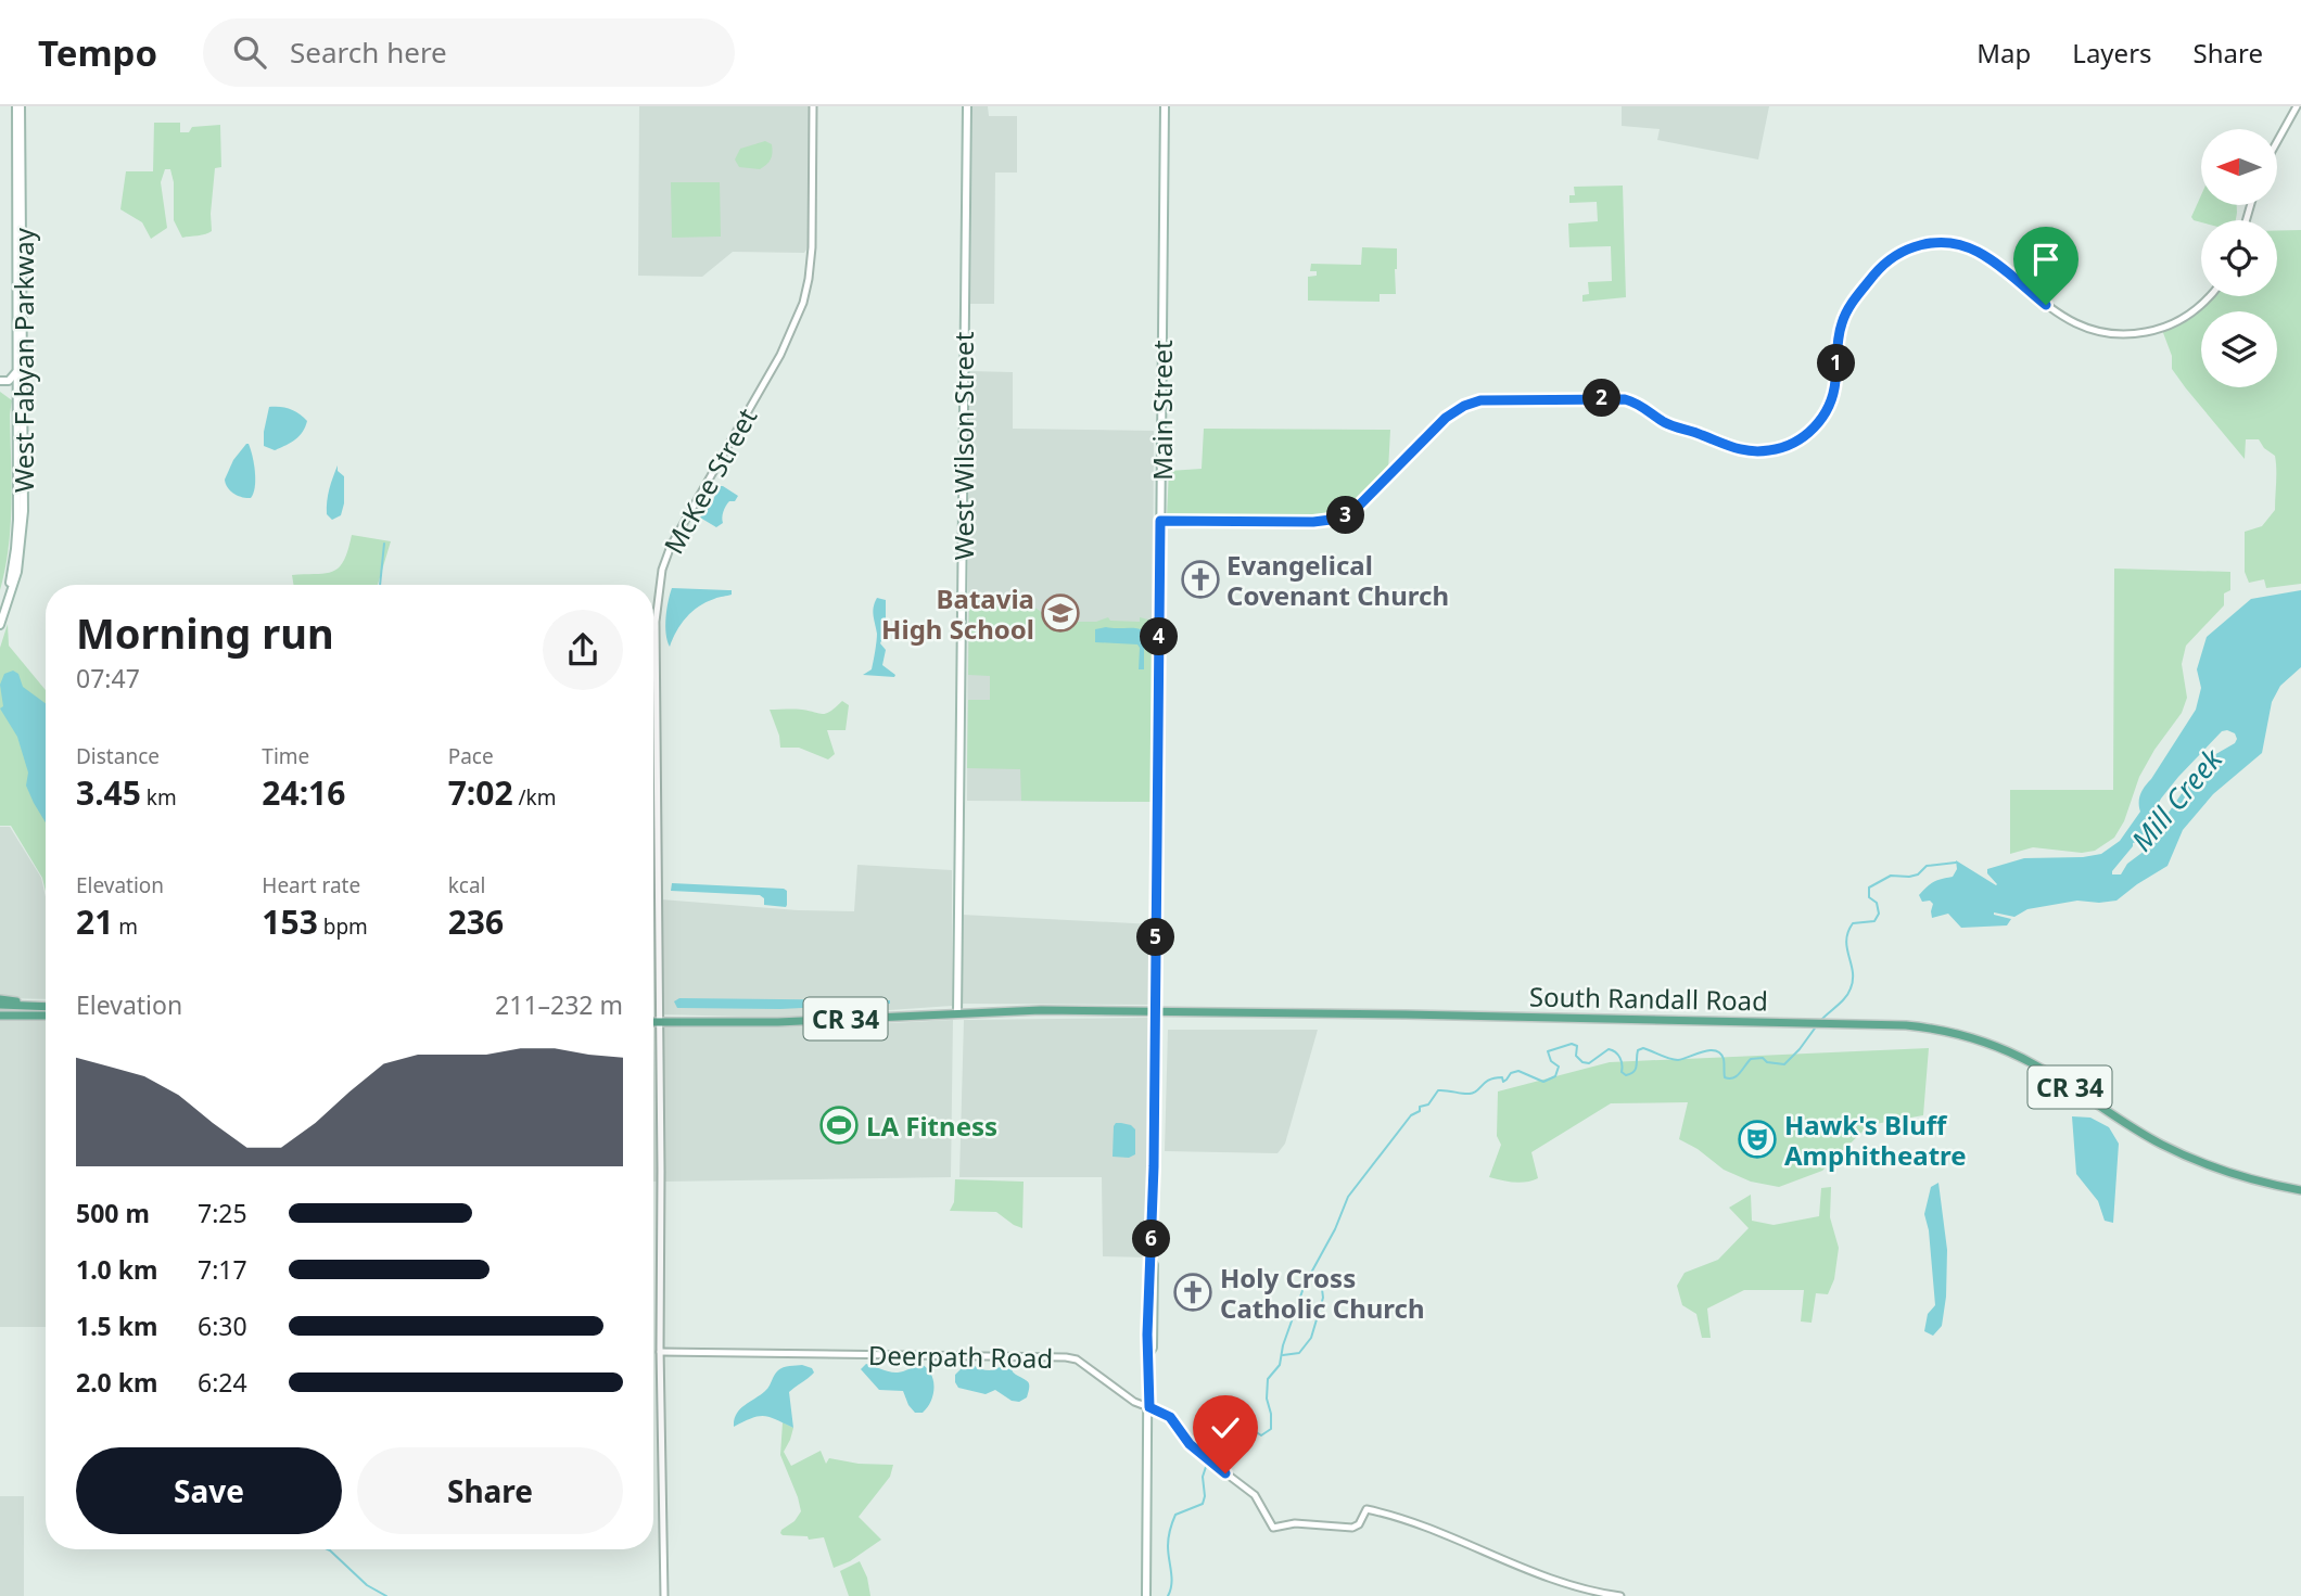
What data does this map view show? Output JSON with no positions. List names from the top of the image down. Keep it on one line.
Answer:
{"streets":{"main road":["West Fabyan Parkway","Main Street","West Wilson Street","South Randall Road","CR 34"],"street":["McKee Street","Deerpath Road"]},"crossings":[["Main Street","South Randall Road"],["Main Street","Deerpath Road"],["West Wilson Street","South Randall Road"],["West Wilson Street","CR 34"],["McKee Street","CR 34"],["McKee Street","Deerpath Road"],["South Randall Road","CR 34"]],"water":["Mill Creek"],"places":{"church":["Evangelical Covenant Church","Holy Cross Catholic Church"],"school or university":["Batavia High School"],"sports":["LA Fitness"],"theatre":["Hawk's Bluff Amphitheatre"]},"north":"left","page":{"header":"Tempo","search":"Search here","nav":["Map","Layers","Share"],"pins":["1","2","3","4","5","6"],"heading":["Morning run","07:47"],"stats":[["Distance","3.45 km"],["Time","24:16"],["Pace","7:02 /km"],["Elevation","21 m"],["Heart rate","153 bpm"],["kcal","236"]],"chart":["Elevation","211–232 m"],"list":[{"name":"500 m","note":"7:25"},{"name":"1.0 km","note":"7:17"},{"name":"1.5 km","note":"6:30"},{"name":"2.0 km","note":"6:24"}],"buttons":["Save","Share"]}}
